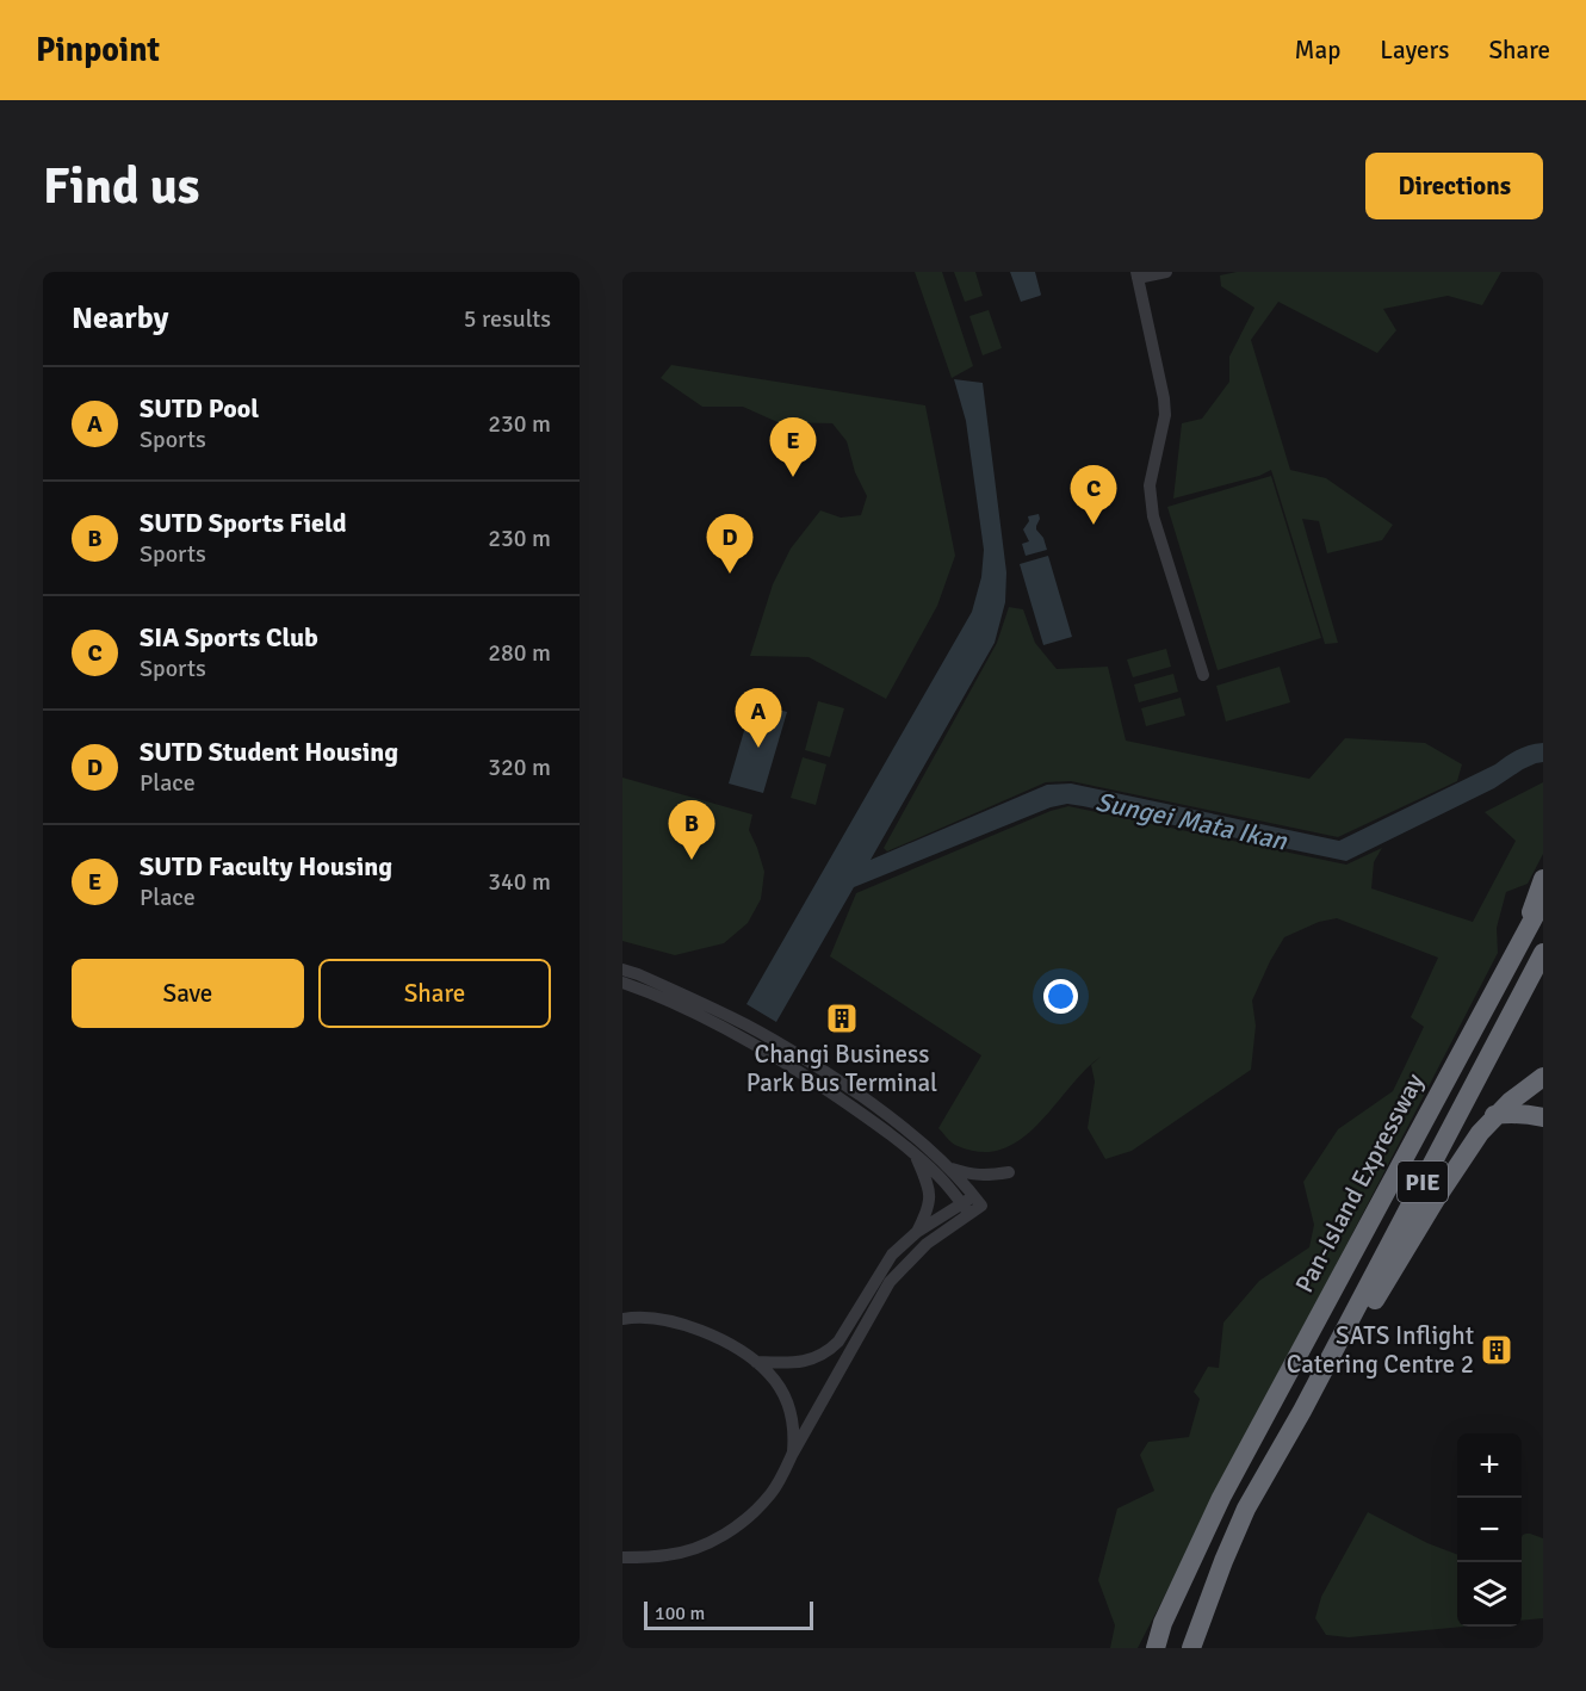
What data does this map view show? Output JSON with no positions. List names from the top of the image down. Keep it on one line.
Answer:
{"streets":{"highway":["PIE","Pan-Island Expressway"]},"water":["Sungei Mata Ikan"],"places":{"building":["Changi Business Park Bus Terminal","SATS Inflight Catering Centre 2"]},"scale_bar":"100 m","page":{"header":"Pinpoint","nav":["Map","Layers","Share"],"buttons":["Directions",["Save","Share"]],"title":"Find us","heading":["Nearby","5 results"],"list":[{"mark":"A","name":"SUTD Pool","note":"Sports","value":"230 m"},{"mark":"B","name":"SUTD Sports Field","note":"Sports","value":"230 m"},{"mark":"C","name":"SIA Sports Club","note":"Sports","value":"280 m"},{"mark":"D","name":"SUTD Student Housing","note":"Place","value":"320 m"},{"mark":"E","name":"SUTD Faculty Housing","note":"Place","value":"340 m"}],"pins":["E","C","D","A","B"],"map_buttons":["+","−"],"scale":"100 m"}}
